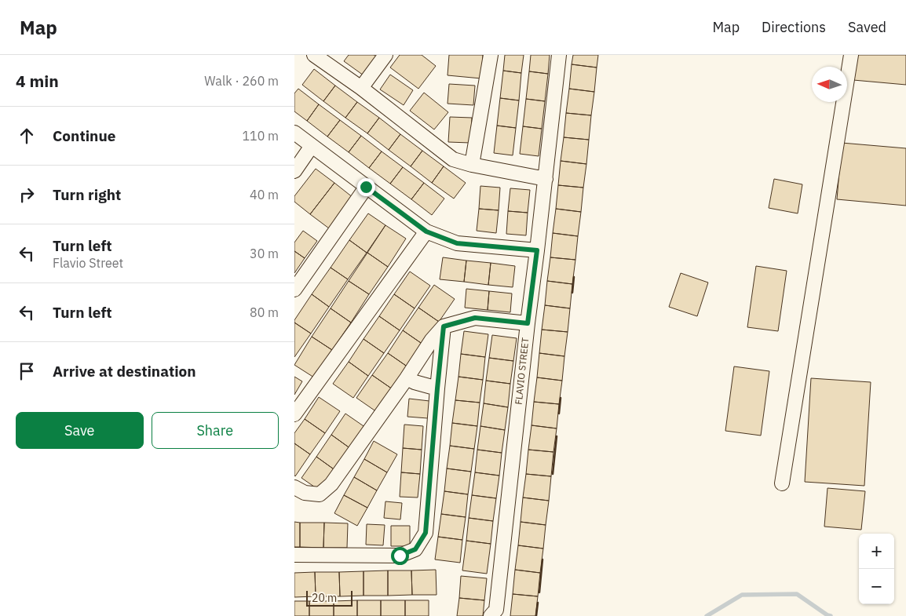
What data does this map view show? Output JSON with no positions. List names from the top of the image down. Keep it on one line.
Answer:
{"streets":{"street":["FLAVIO STREET"]},"scale_bar":"20 m","north":"left","page":{"header":"Map","nav":["Map","Directions","Saved"],"heading":["4 min","Walk · 260 m"],"list":[["Continue","110 m"],["Turn right","40 m"],["Turn left","Flavio Street","30 m"],["Turn left","80 m"],"Arrive at destination"],"buttons":["Save","Share"],"map_buttons":["+","−"],"scale":"20 m"}}
